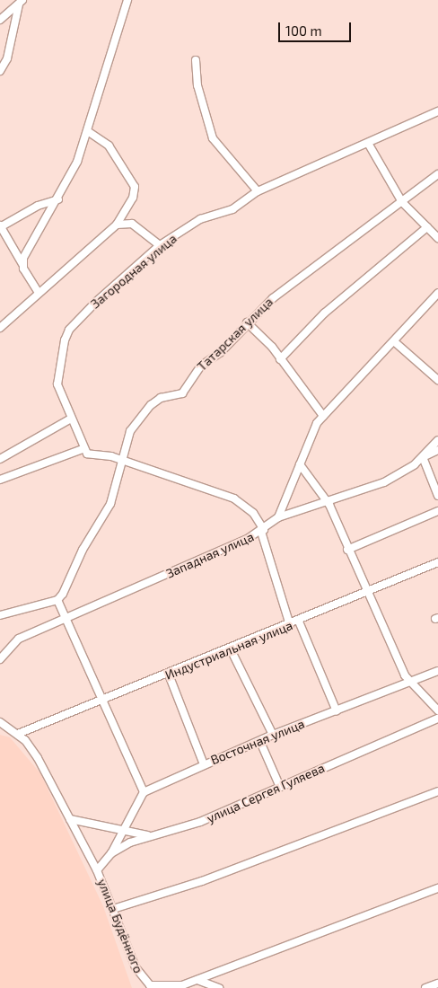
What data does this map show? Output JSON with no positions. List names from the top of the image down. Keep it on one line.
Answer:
{"streets":{"street":["Загородная улица","Татарская улица","Западная улица","Индустриальная улица","Восточная улица","улица Сергея Гуляева","улица Будённого"]},"crossings":[["Индустриальная улица","улица Будённого"],["улица Сергея Гуляева","улица Будённого"]],"scale_bar":"100 m"}
